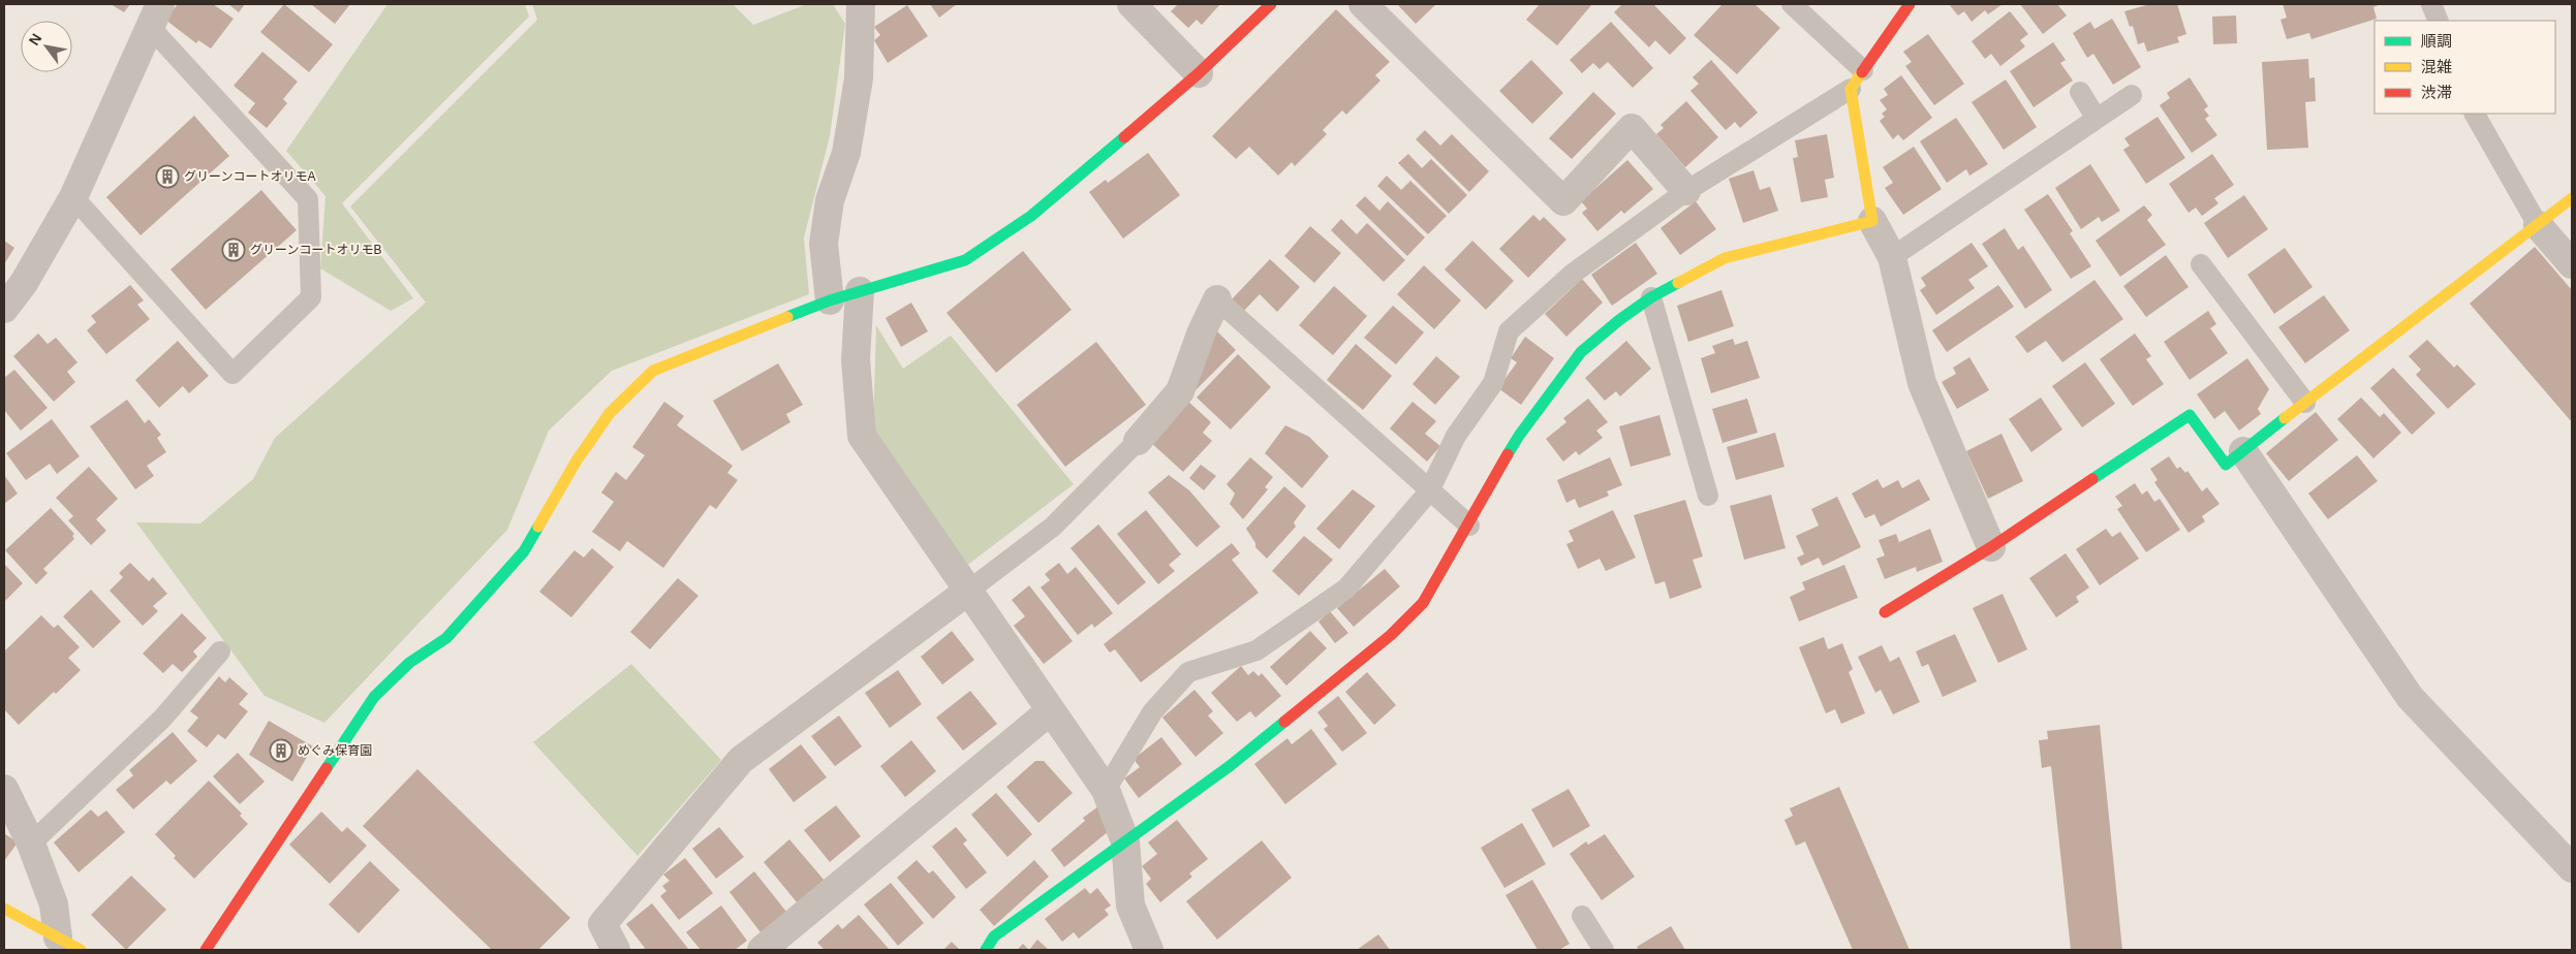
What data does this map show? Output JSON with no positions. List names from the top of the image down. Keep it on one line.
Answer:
{"places":{"building":["グリーンコートオリモA","グリーンコートオリモB","めぐみ保育園"]},"legend":["順調","混雑","渋滞"],"north":"top left"}
